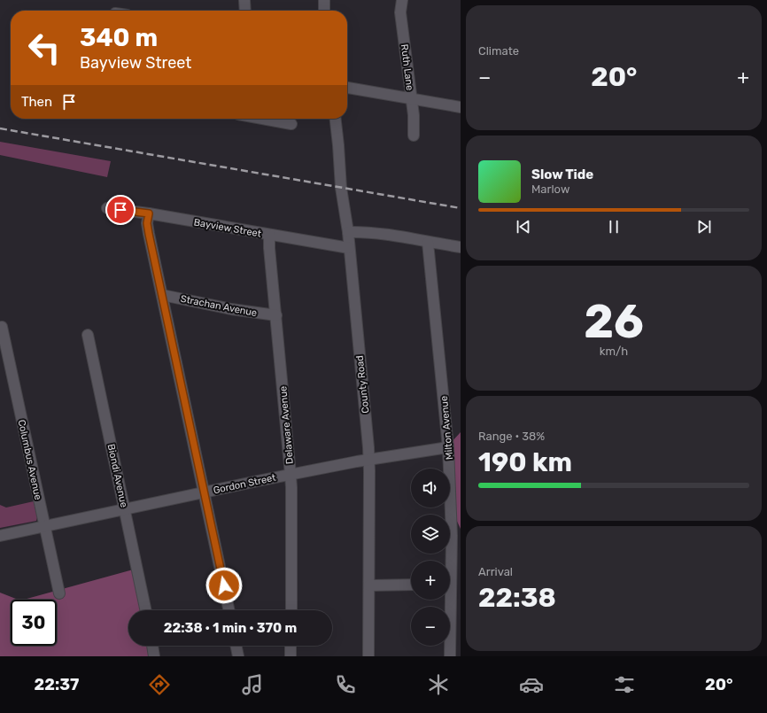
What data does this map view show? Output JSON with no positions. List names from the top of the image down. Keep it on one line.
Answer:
{"streets":{"street":["Ruth Lane","Bayview Street","Strachan Avenue","County Road","Delaware Avenue","Milton Avenue","Columbus Avenue","Biondi Avenue","Gordon Street"]},"crossings":[["Bayview Street","County Road"],["Bayview Street","Delaware Avenue"],["Strachan Avenue","Delaware Avenue"],["County Road","Gordon Street"],["Delaware Avenue","Gordon Street"],["Milton Avenue","Gordon Street"],["Columbus Avenue","Gordon Street"],["Biondi Avenue","Gordon Street"]],"page":{"tile":["Climate",["26","km/h"],["Range · 38%","190 km"],["Arrival","22:38"]],"turn":["340 m","Bayview Street"],"heat":["−","20°","+"],"then":"Then","song":["Slow Tide","Marlow"],"map_buttons":["+","−"],"limit":"30","trip":"22:38 · 1 min · 370 m","tabs":["22:37","20°"]}}
